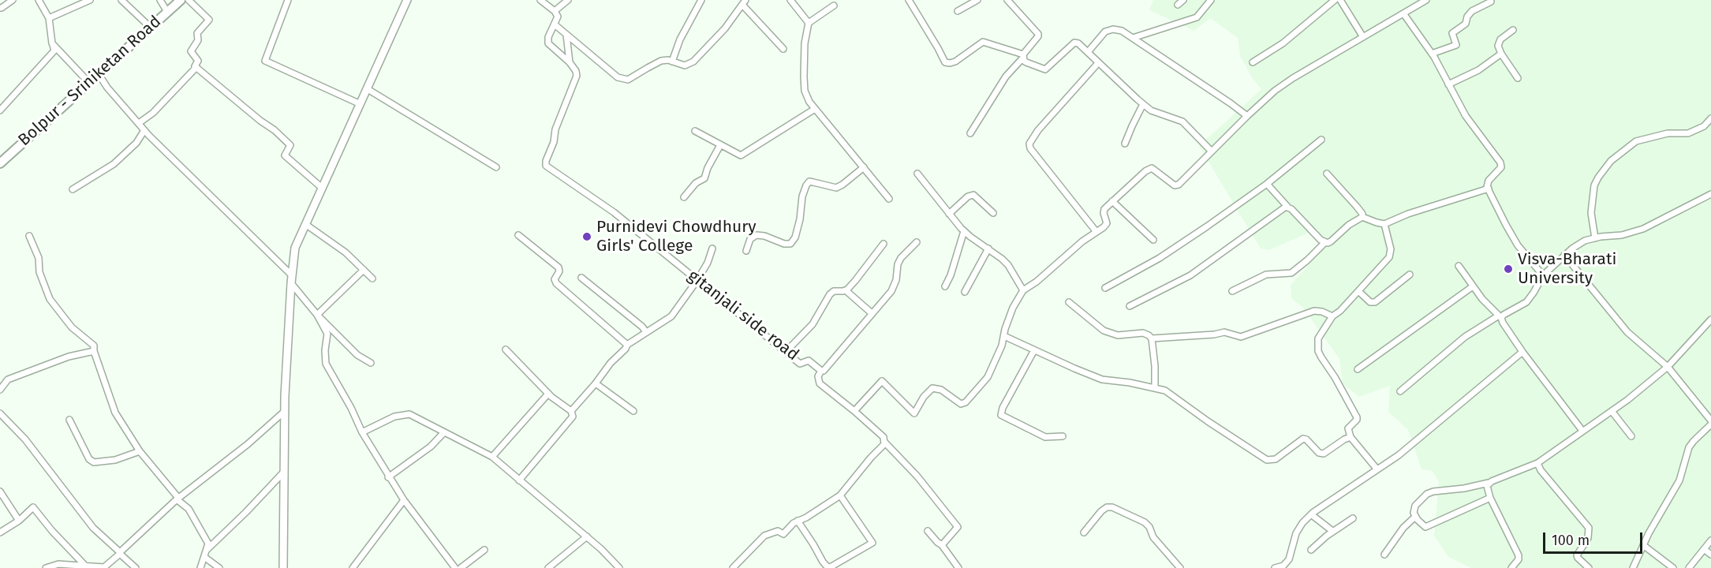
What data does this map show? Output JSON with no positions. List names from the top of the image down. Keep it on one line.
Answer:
{"streets":{"main road":["Bolpur - Sriniketan Road"],"street":["gitanjali side road"]},"places":["Purnidevi Chowdhury Girls' College","Visva-Bharati University"],"scale_bar":"100 m"}
